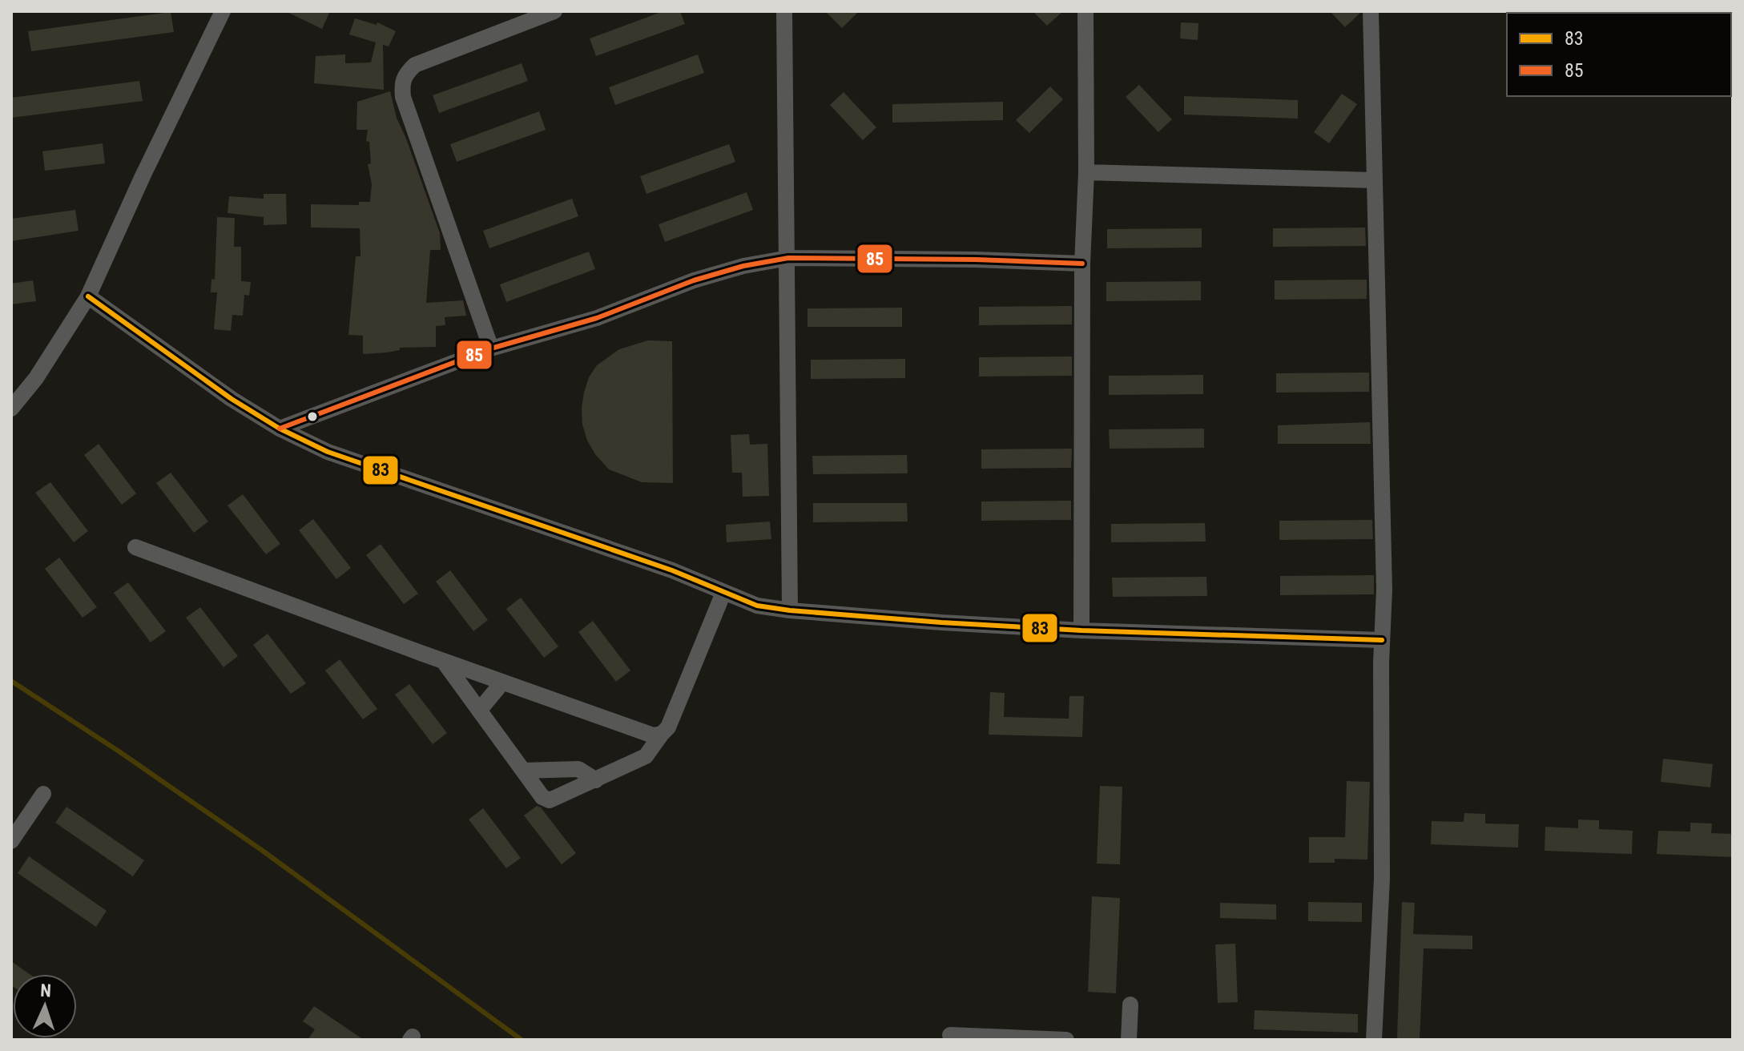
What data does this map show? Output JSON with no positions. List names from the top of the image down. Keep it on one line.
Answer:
{"lines":["transit line 85","transit line 83"],"legend":["83","85"],"north":"top"}
